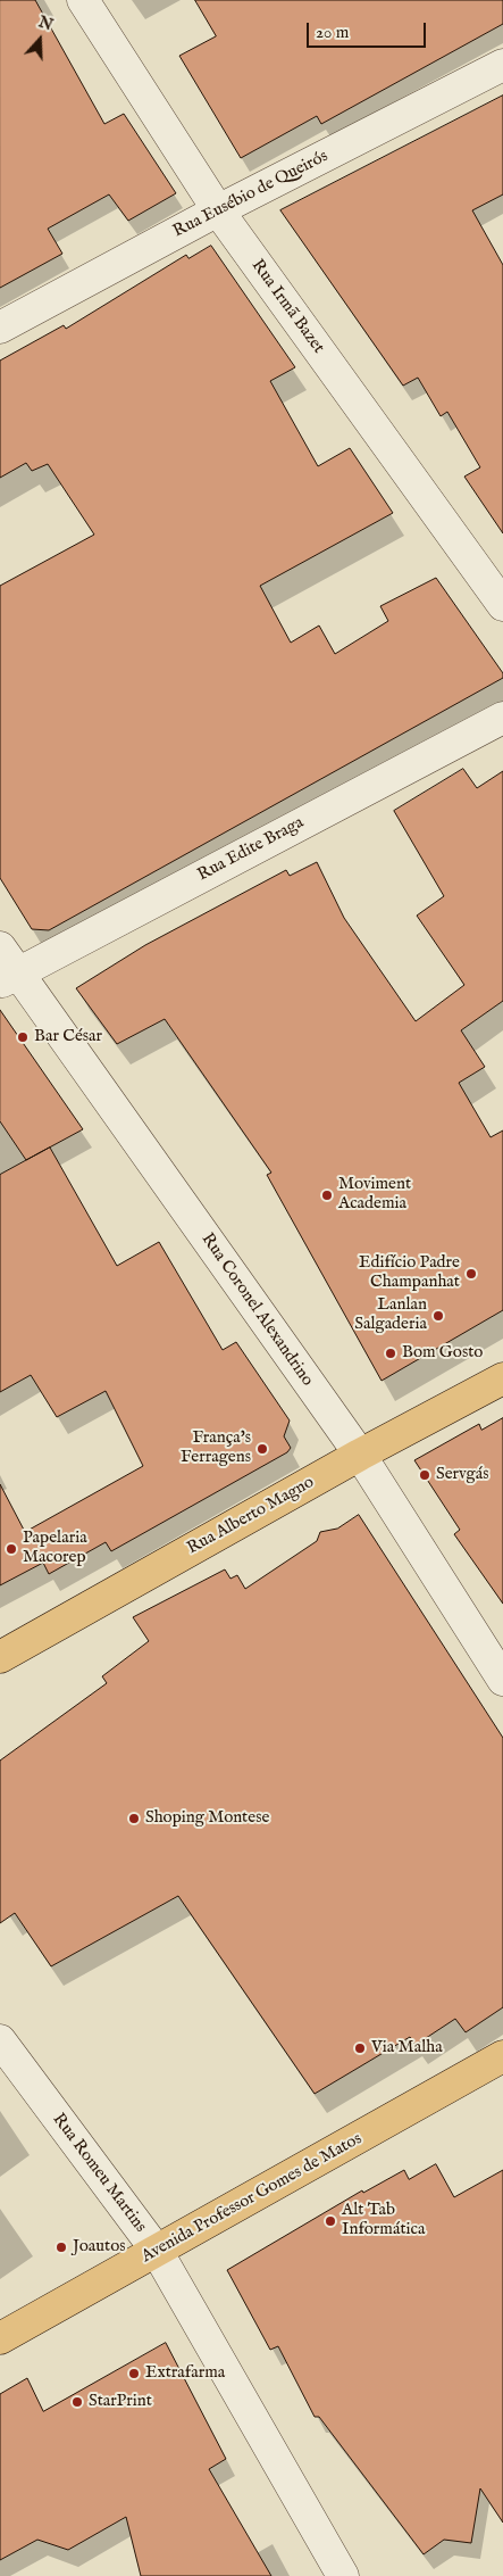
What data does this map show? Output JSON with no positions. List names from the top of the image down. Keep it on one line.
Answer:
{"streets":{"main road":["Rua Alberto Magno","Avenida Professor Gomes de Matos"],"street":["Rua Eusébio de Queirós","Rua Irmã Bazet","Rua Edite Braga","Rua Coronel Alexandrino","Rua Romeu Martins"]},"crossings":[["Rua Eusébio de Queirós","Rua Irmã Bazet"],["Rua Edite Braga","Rua Coronel Alexandrino"],["Rua Coronel Alexandrino","Rua Alberto Magno"],["Rua Romeu Martins","Avenida Professor Gomes de Matos"]],"places":["Bar César","Moviment Academia","Edifício Padre Champanhat","Lanlan Salgaderia","Bom Gosto","França's Ferragens","Servgás","Papelaria Macorep","Shoping Montese","Via Malha","Alt Tab Informática","Joautos","Extrafarma","StarPrint"],"scale_bar":"20 m","north":"top"}
